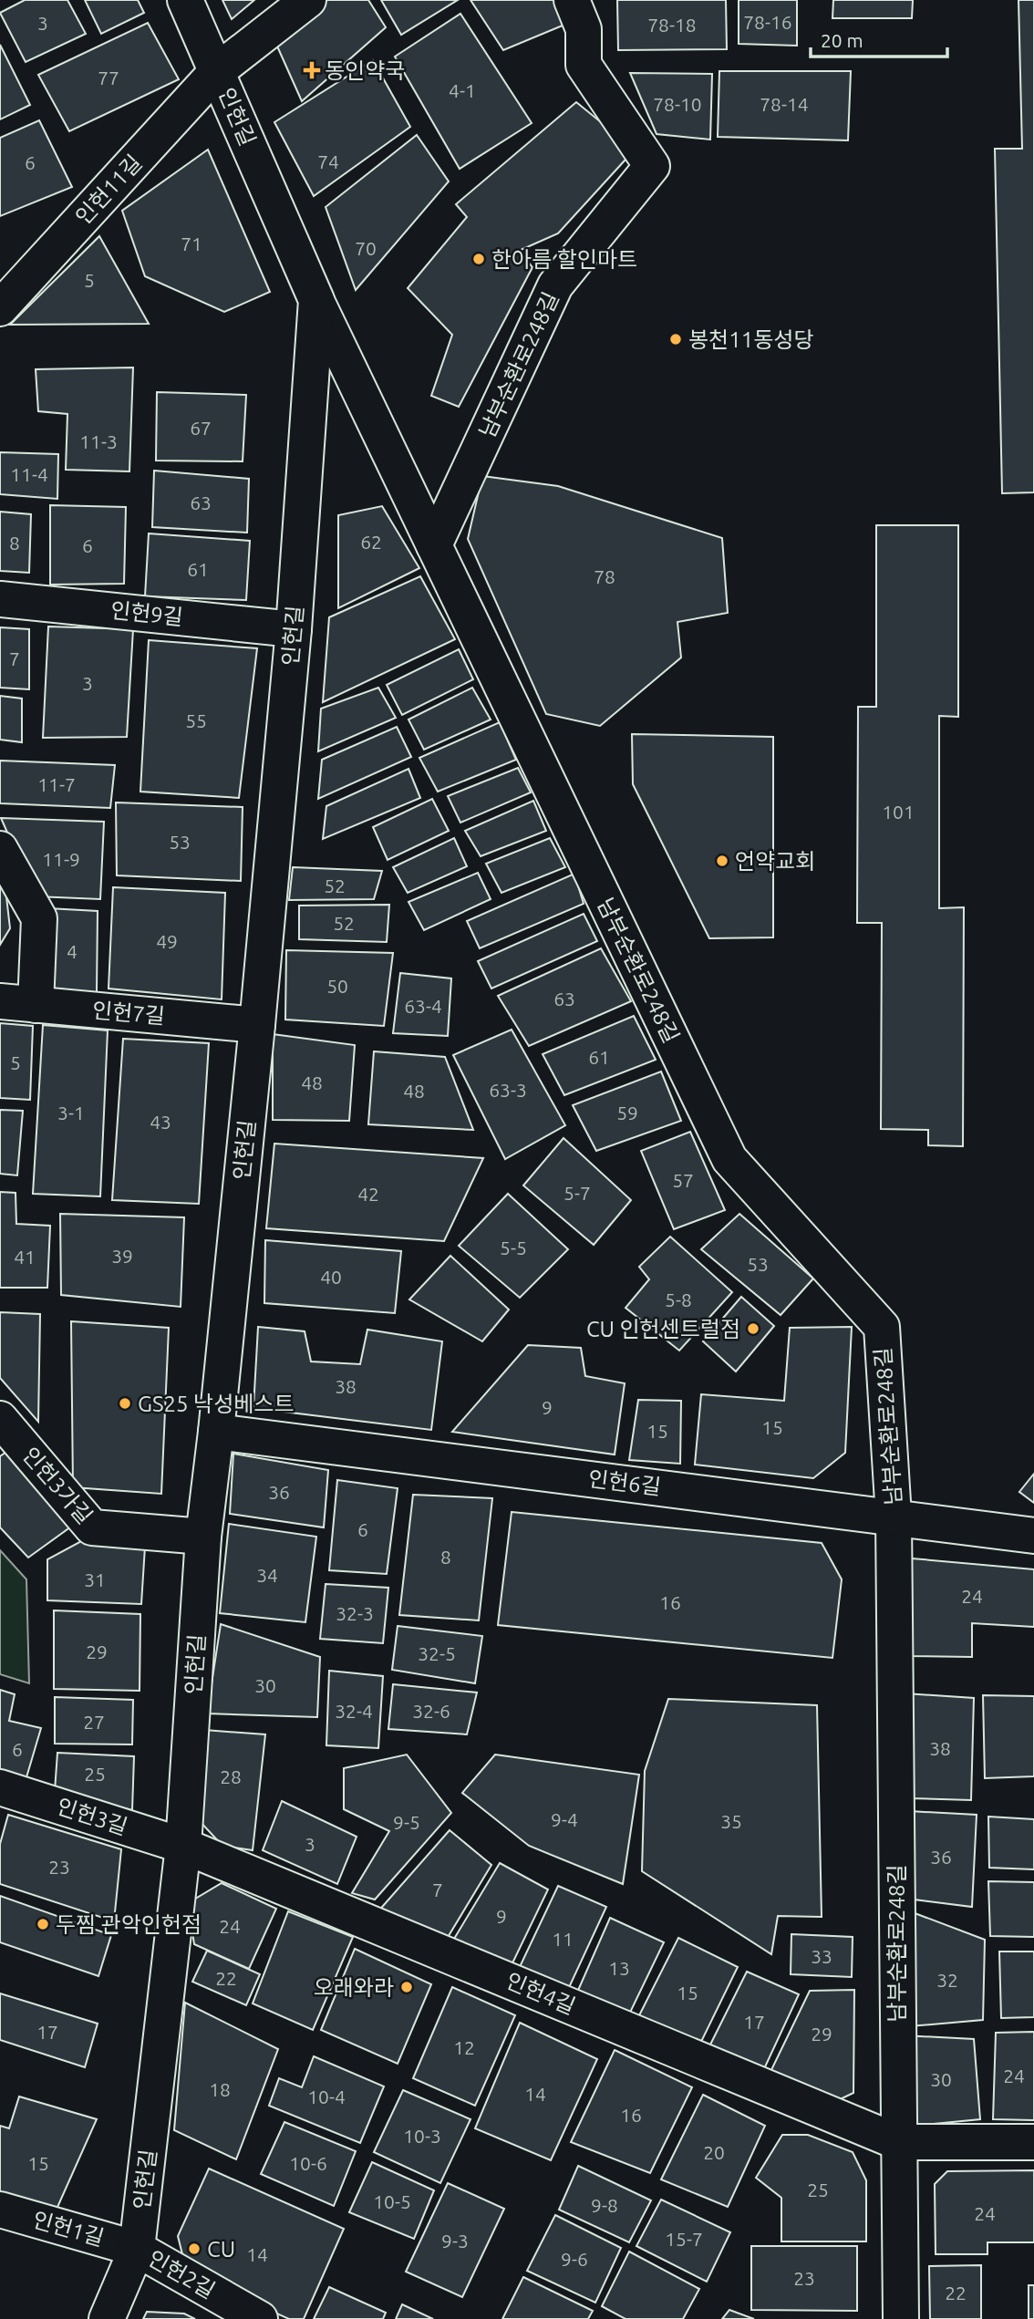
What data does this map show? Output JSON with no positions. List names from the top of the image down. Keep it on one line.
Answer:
{"streets":{"street":["인헌길","인헌11길","남부순환로248길","인헌9길","인헌7길","인헌6길","인헌3가길","인헌3길","인헌4길","인헌1길","인헌2길"]},"crossings":[["인헌길","인헌11길"],["인헌길","남부순환로248길"],["인헌길","인헌9길"],["인헌길","인헌7길"],["인헌길","인헌6길"],["인헌길","인헌3가길"],["인헌길","인헌3길"],["인헌길","인헌4길"],["인헌길","인헌1길"],["인헌길","인헌2길"],["남부순환로248길","인헌6길"],["남부순환로248길","인헌4길"],["인헌3길","인헌4길"],["인헌1길","인헌2길"]],"places":{"health":["동인약국"],"other":["한아름 할인마트","봉천11동성당","언약교회","CU 인헌센트럴점","GS25 낙성베스트","두찜 관악인헌점","오래와라","CU"]},"house_numbers":["78-16","3","78-18","77","4-1","78-10","78-14","74","6","71","70","5","67","11-3","11-4","63","62","8","6","61","78","7","3","55","11-7","101","53","11-9","52","52","49","4","50","63","63-4","61","5","48","63-3","48","3-1","59","43","57","5-7","42","5-5","39","41","53","40","5-8","38","9","15","15","36","6","8","34","31","24","16","32-3","29","32-5","30","32-4","32-6","27","38","6","25","28","9-4","35","9-5","3","36","23","7","9","24","11","33","13","22","32","15","17","17","29","12","24","30","18","14","10-4","16","10-3","20","15","10-6","25","10-5","9-8","24","15-7","9-3","14","9-6","23","22"],"scale_bar":"20 m"}
